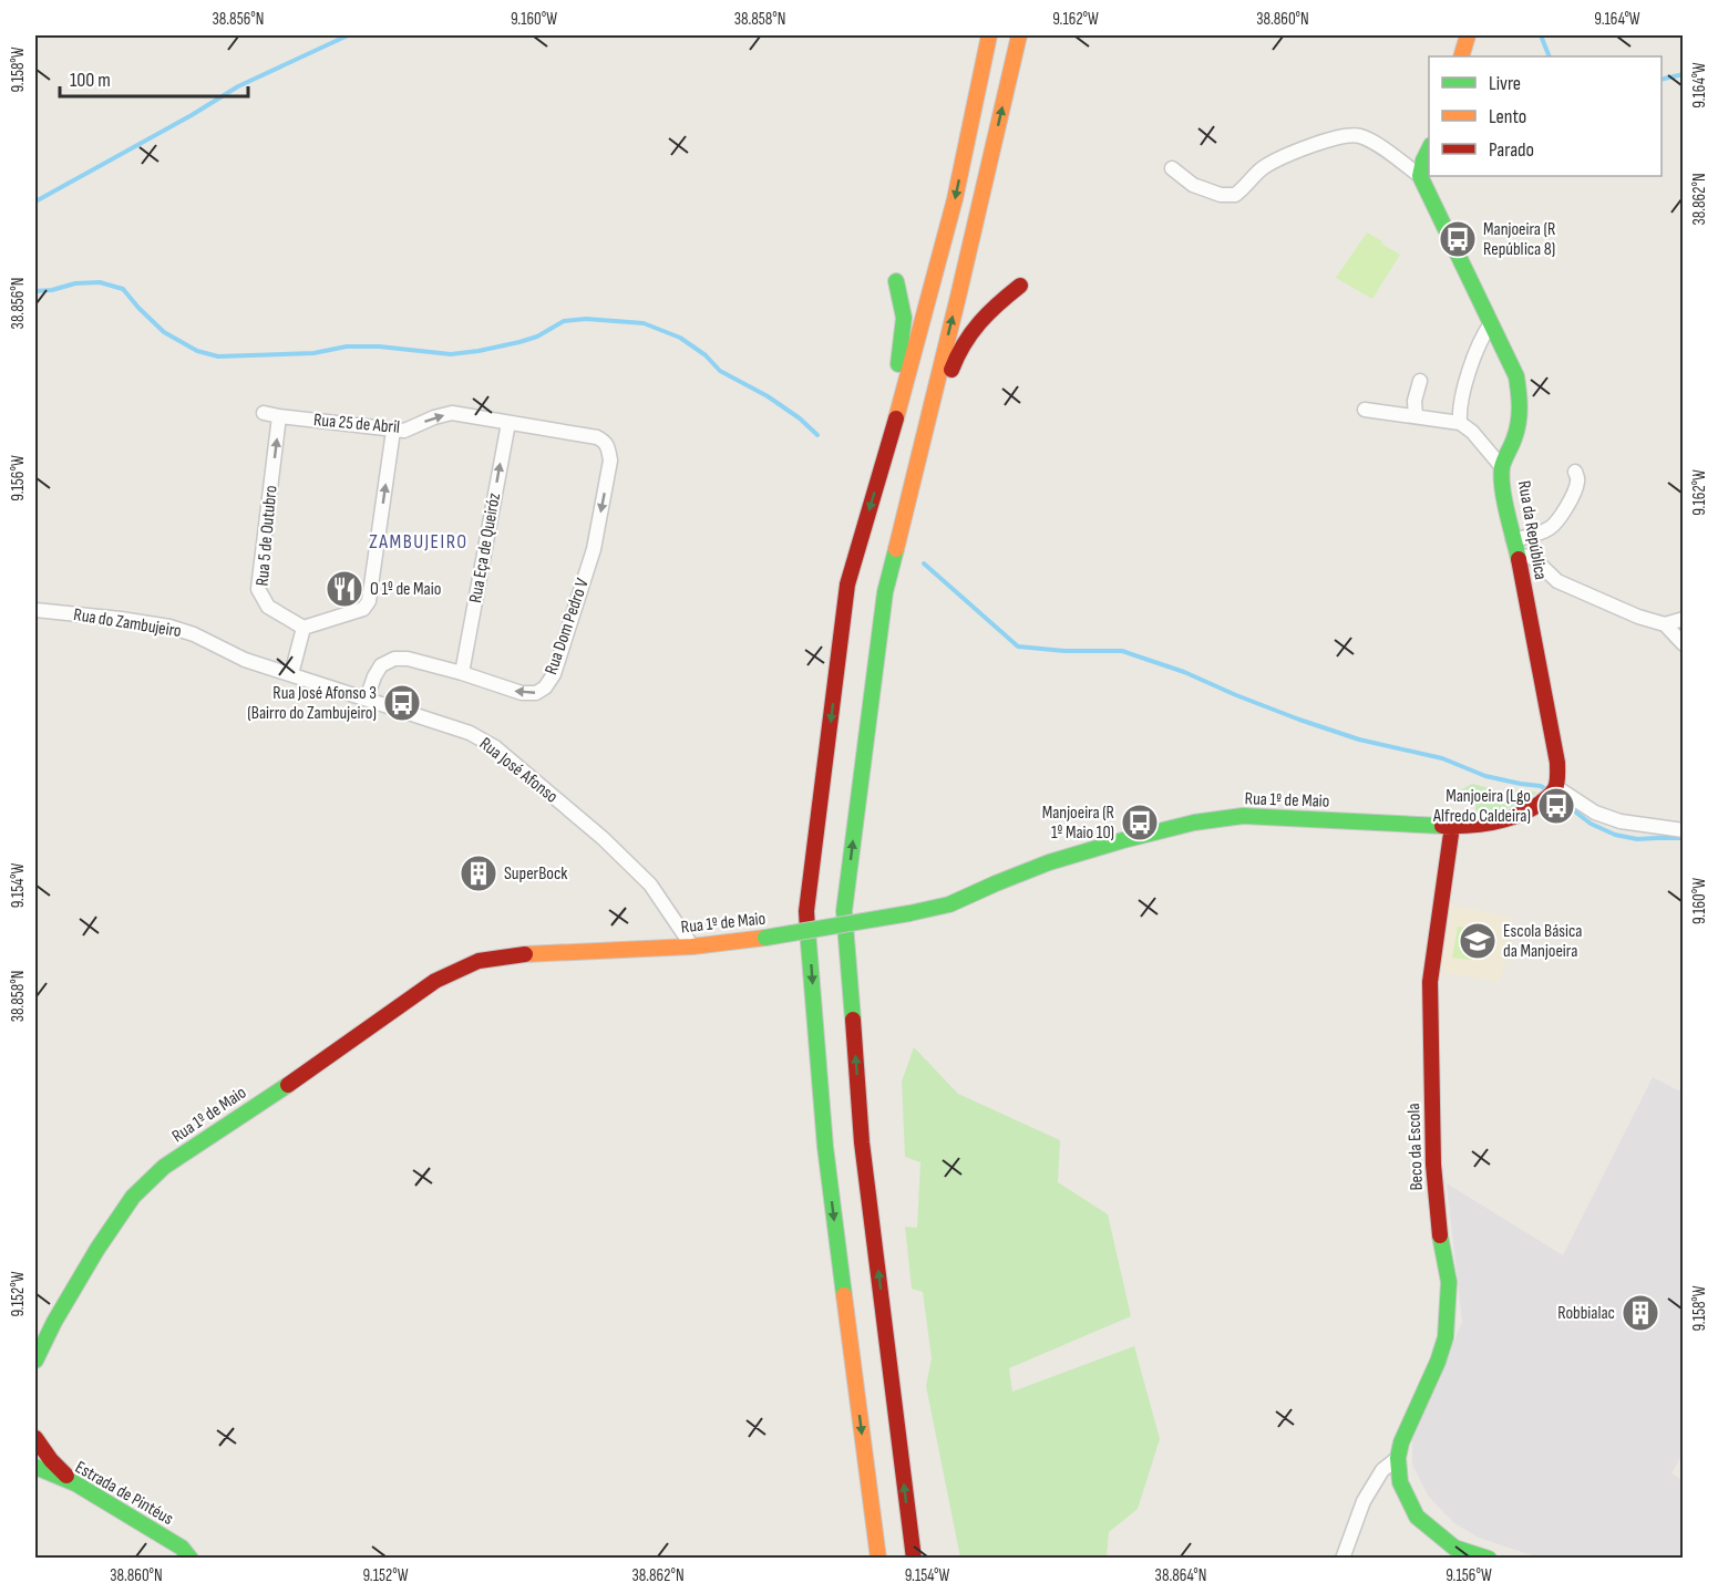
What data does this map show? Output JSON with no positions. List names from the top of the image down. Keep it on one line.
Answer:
{"streets":{"main road":["Rua da República","Rua 1º de Maio","Beco da Escola","Estrada de Pintéus"],"street":["Rua 25 de Abril","Rua 5 de Outubro","Rua Eça de Queiróz","Rua do Zambujeiro","Rua Dom Pedro V","Rua José Afonso"]},"crossings":[["Rua 25 de Abril","Rua 5 de Outubro"],["Rua 25 de Abril","Rua Eça de Queiróz"],["Rua 25 de Abril","Rua Dom Pedro V"],["Rua da República","Rua 1º de Maio"],["Rua Eça de Queiróz","Rua Dom Pedro V"],["Rua do Zambujeiro","Rua José Afonso"],["Rua Dom Pedro V","Rua José Afonso"],["Rua José Afonso","Rua 1º de Maio"],["Rua 1º de Maio","Beco da Escola"]],"one_way":["Rua 5 de Outubro","Rua Eça de Queiróz"],"districts":["ZAMBUJEIRO"],"places":{"bus stop":["Manjoeira (R República 8)","Rua José Afonso 3 (Bairro do Zambujeiro)","Manjoeira (Lgo Alfredo Caldeira)","Manjoeira (R 1º Maio 10)"],"restaurant":["O 1º de Maio"],"building":["SuperBock","Robbialac"],"school or university":["Escola Básica da Manjoeira"]},"legend":["Livre","Lento","Parado"],"scale_bar":"100 m","coordinates":["38.856°N","9.160°W","38.858°N","9.162°W","38.860°N","9.164°W","9.158°W","38.862°N","9.156°W","9.154°W","9.152°W","38.864°N"]}
